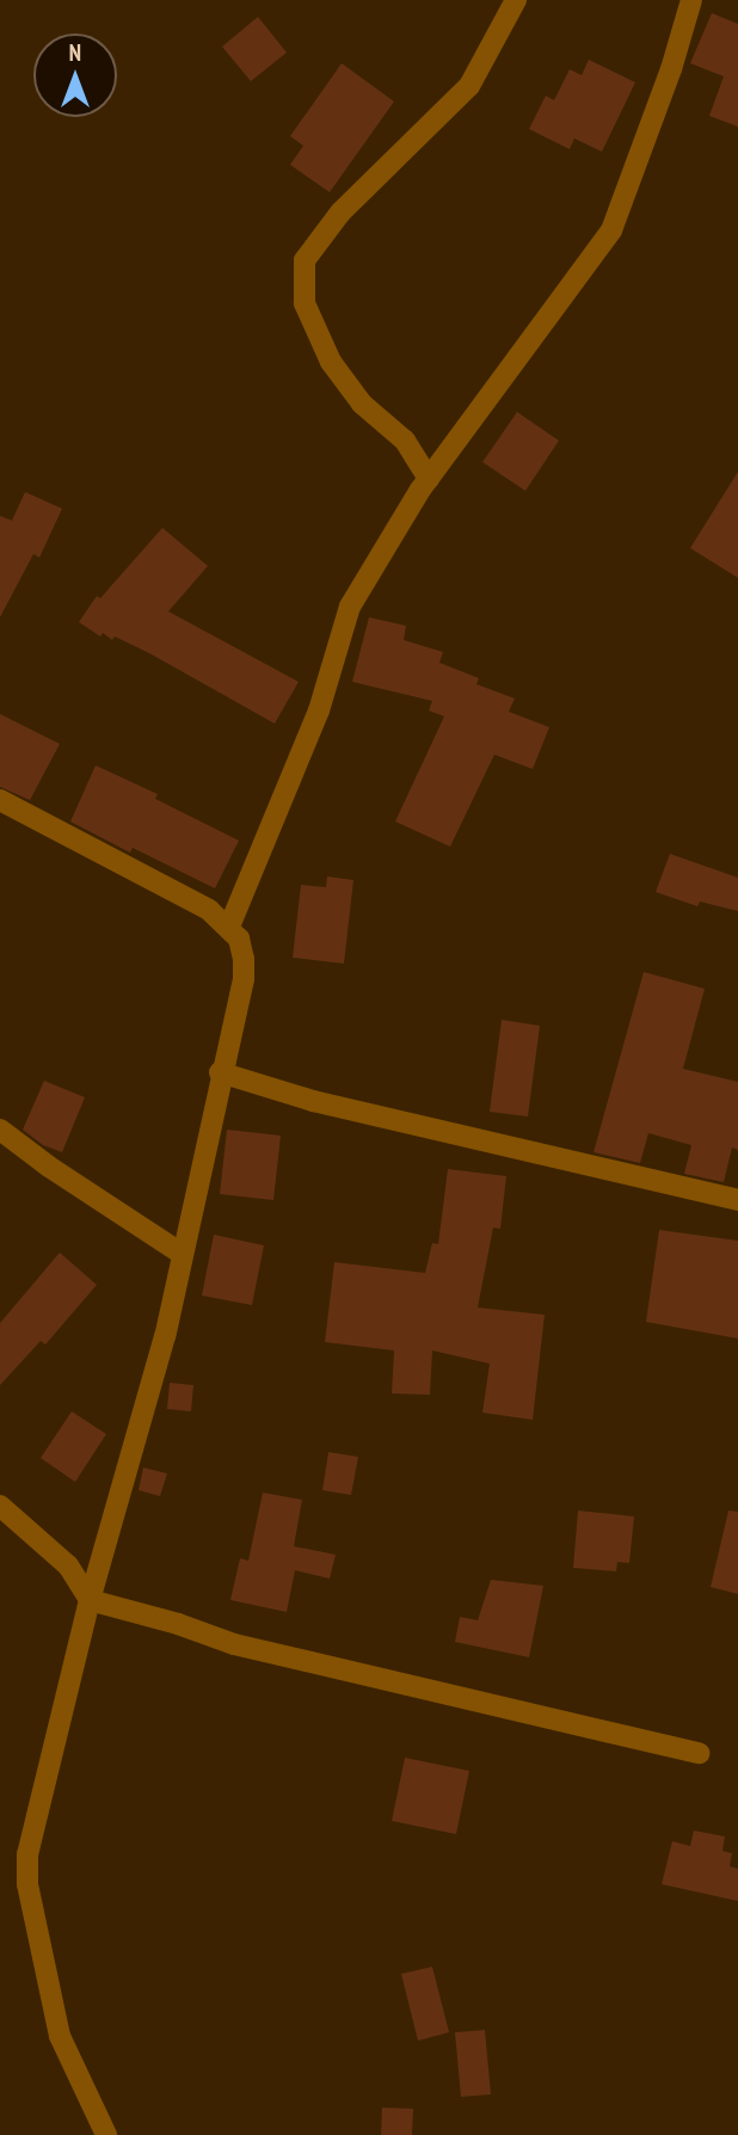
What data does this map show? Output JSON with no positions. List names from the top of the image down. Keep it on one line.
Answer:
{"north":"top"}
